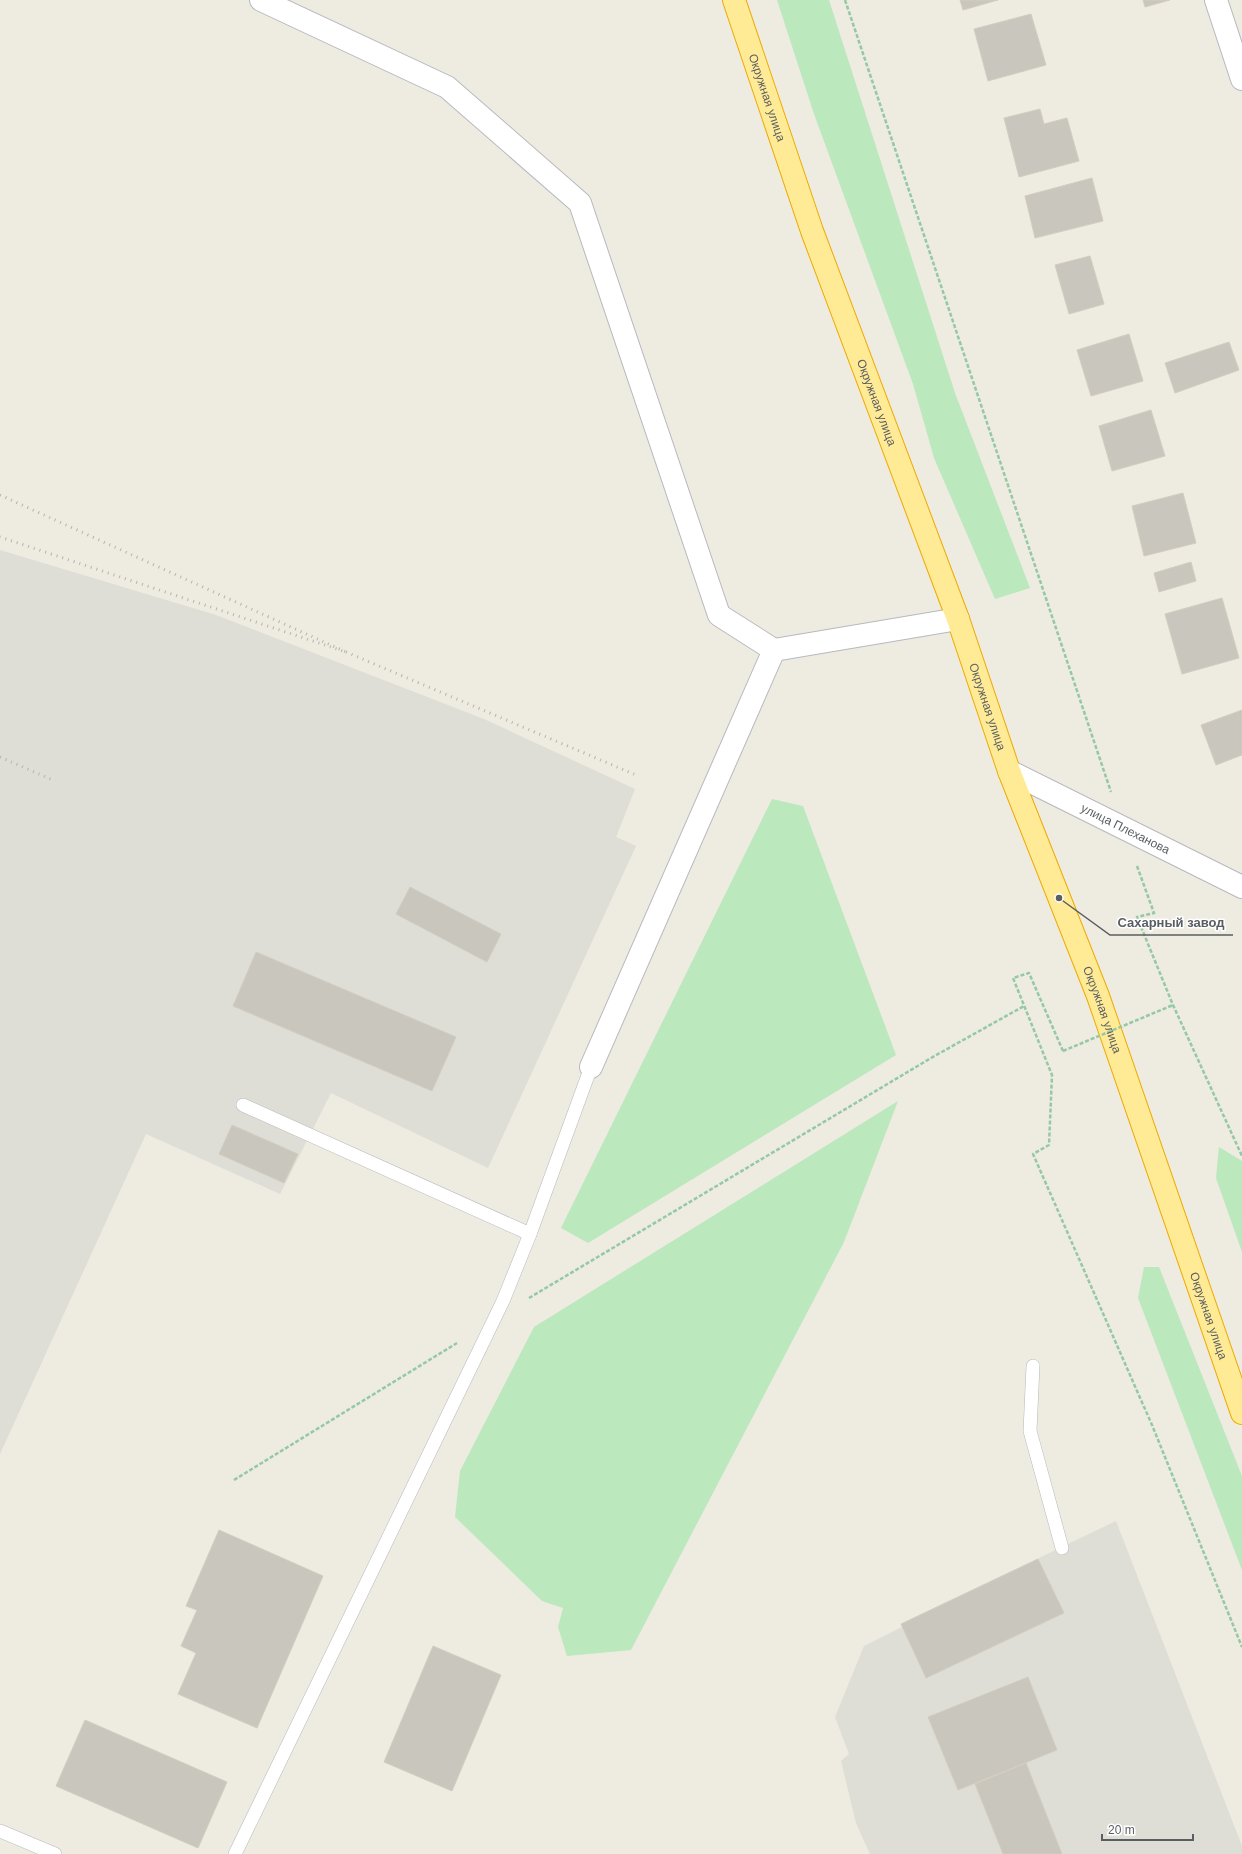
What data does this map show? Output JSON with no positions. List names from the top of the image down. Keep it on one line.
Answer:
{"streets":{"highway":["Окружная улица"],"street":["улица Плеханова"]},"crossings":[["Окружная улица","улица Плеханова"]],"places":["Сахарный завод"],"scale_bar":"20 m"}
